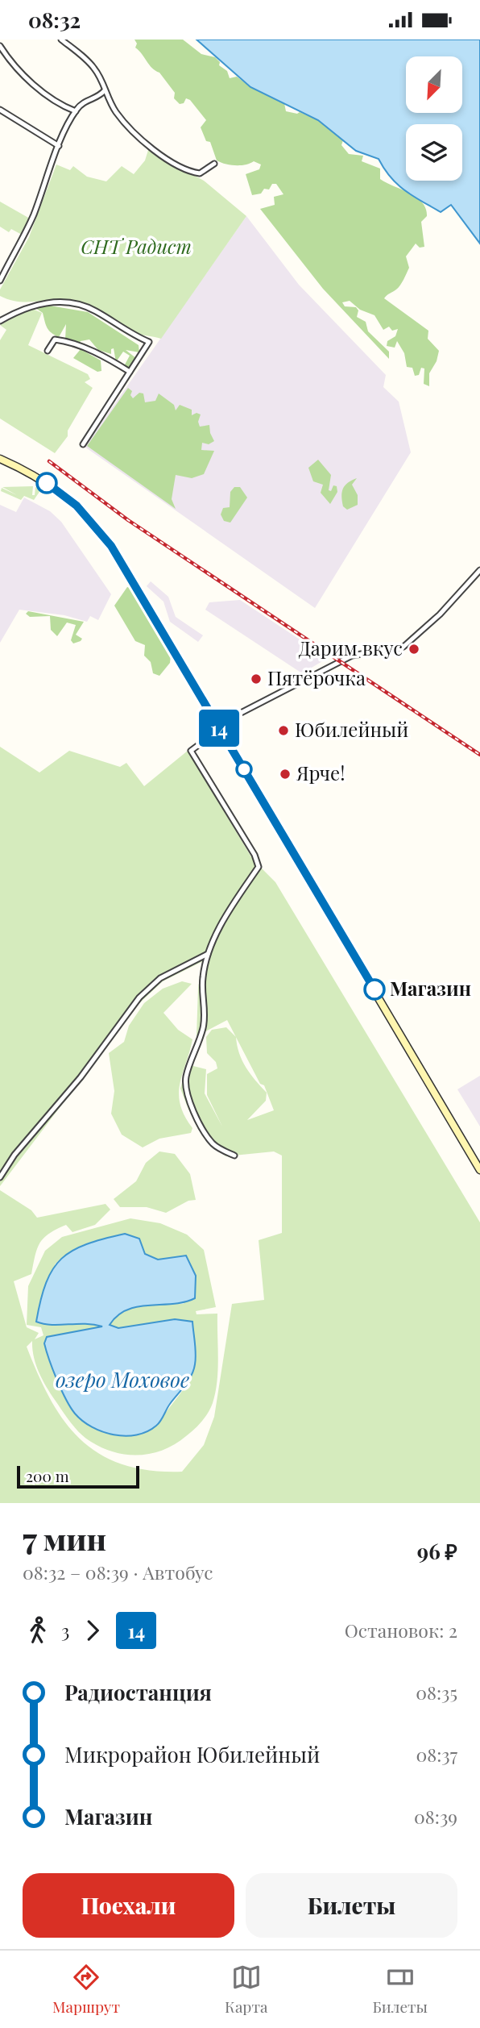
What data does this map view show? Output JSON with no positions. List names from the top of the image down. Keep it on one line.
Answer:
{"water":["озеро Моховое"],"parks":["СНТ Радист"],"places":["Дарим вкус","Пятёрочка","Юбилейный","Ярче!","Магазин"],"lines":["bus line 14"],"scale_bar":"200 m","north":"bottom left","page":{"status":"08:32","on_map":"14","scale":"200 m","heading":["7 мин","08:32 – 08:39 · Автобус","96 ₽"],"legs":["3","14","Остановок: 2"],"list":[{"name":"Радиостанция","value":"08:35"},{"name":"Микрорайон Юбилейный","value":"08:37"},{"name":"Магазин","value":"08:39"}],"buttons":["Поехали","Билеты"],"tabs":["Маршрут","Карта","Билеты"]}}
